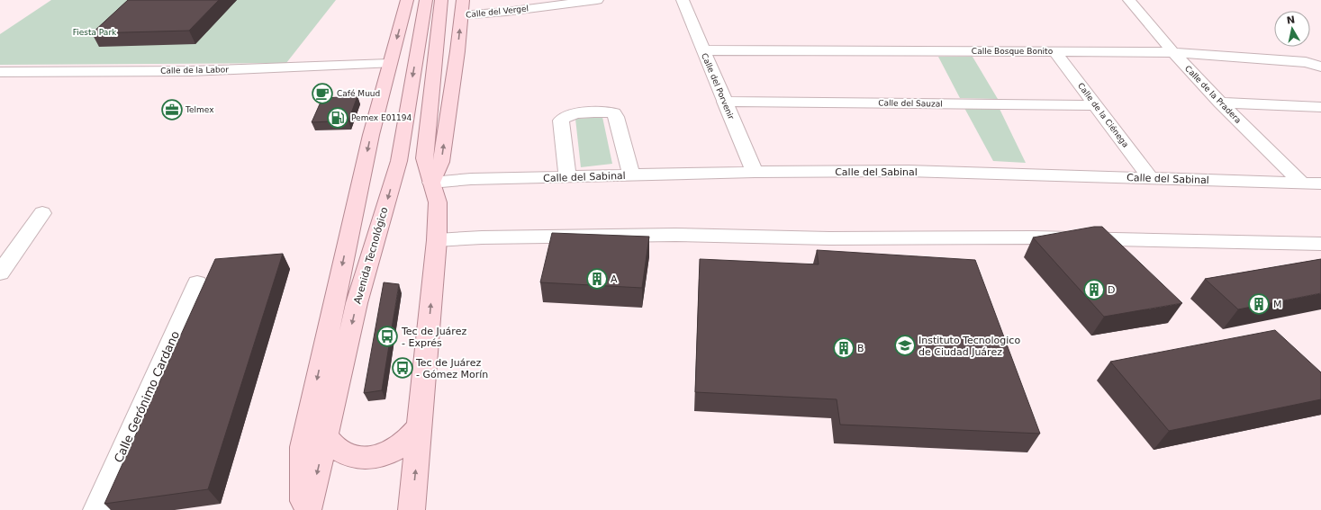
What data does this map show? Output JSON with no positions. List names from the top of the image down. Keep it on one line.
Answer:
{"streets":{"main road":["Avenida Tecnológico"],"street":["Calle del Vergel","Calle Bosque Bonito","Calle de la Labor","Calle del Porvenir","Calle de la Pradera","Calle del Sauzal","Calle de la Ciénega","Calle del Sabinal","Calle Gerónimo Cardano"]},"crossings":[["Calle Bosque Bonito","Calle del Porvenir"],["Calle Bosque Bonito","Calle de la Pradera"],["Calle Bosque Bonito","Calle de la Ciénega"],["Calle del Porvenir","Calle del Sauzal"],["Calle del Porvenir","Calle del Sabinal"],["Calle de la Pradera","Calle del Sabinal"],["Calle del Sauzal","Calle de la Ciénega"],["Calle de la Ciénega","Calle del Sabinal"]],"parks":["Fiesta Park"],"places":{"cafe":["Café Muud"],"office":["Telmex"],"fuel station":["Pemex E01194"],"building":["A","D","M","B"],"bus stop":["Tec de Juárez - Exprés","Tec de Juárez - Gómez Morín"],"school or university":["Instituto Tecnologico de Ciudad Juárez"]},"north":"top"}
